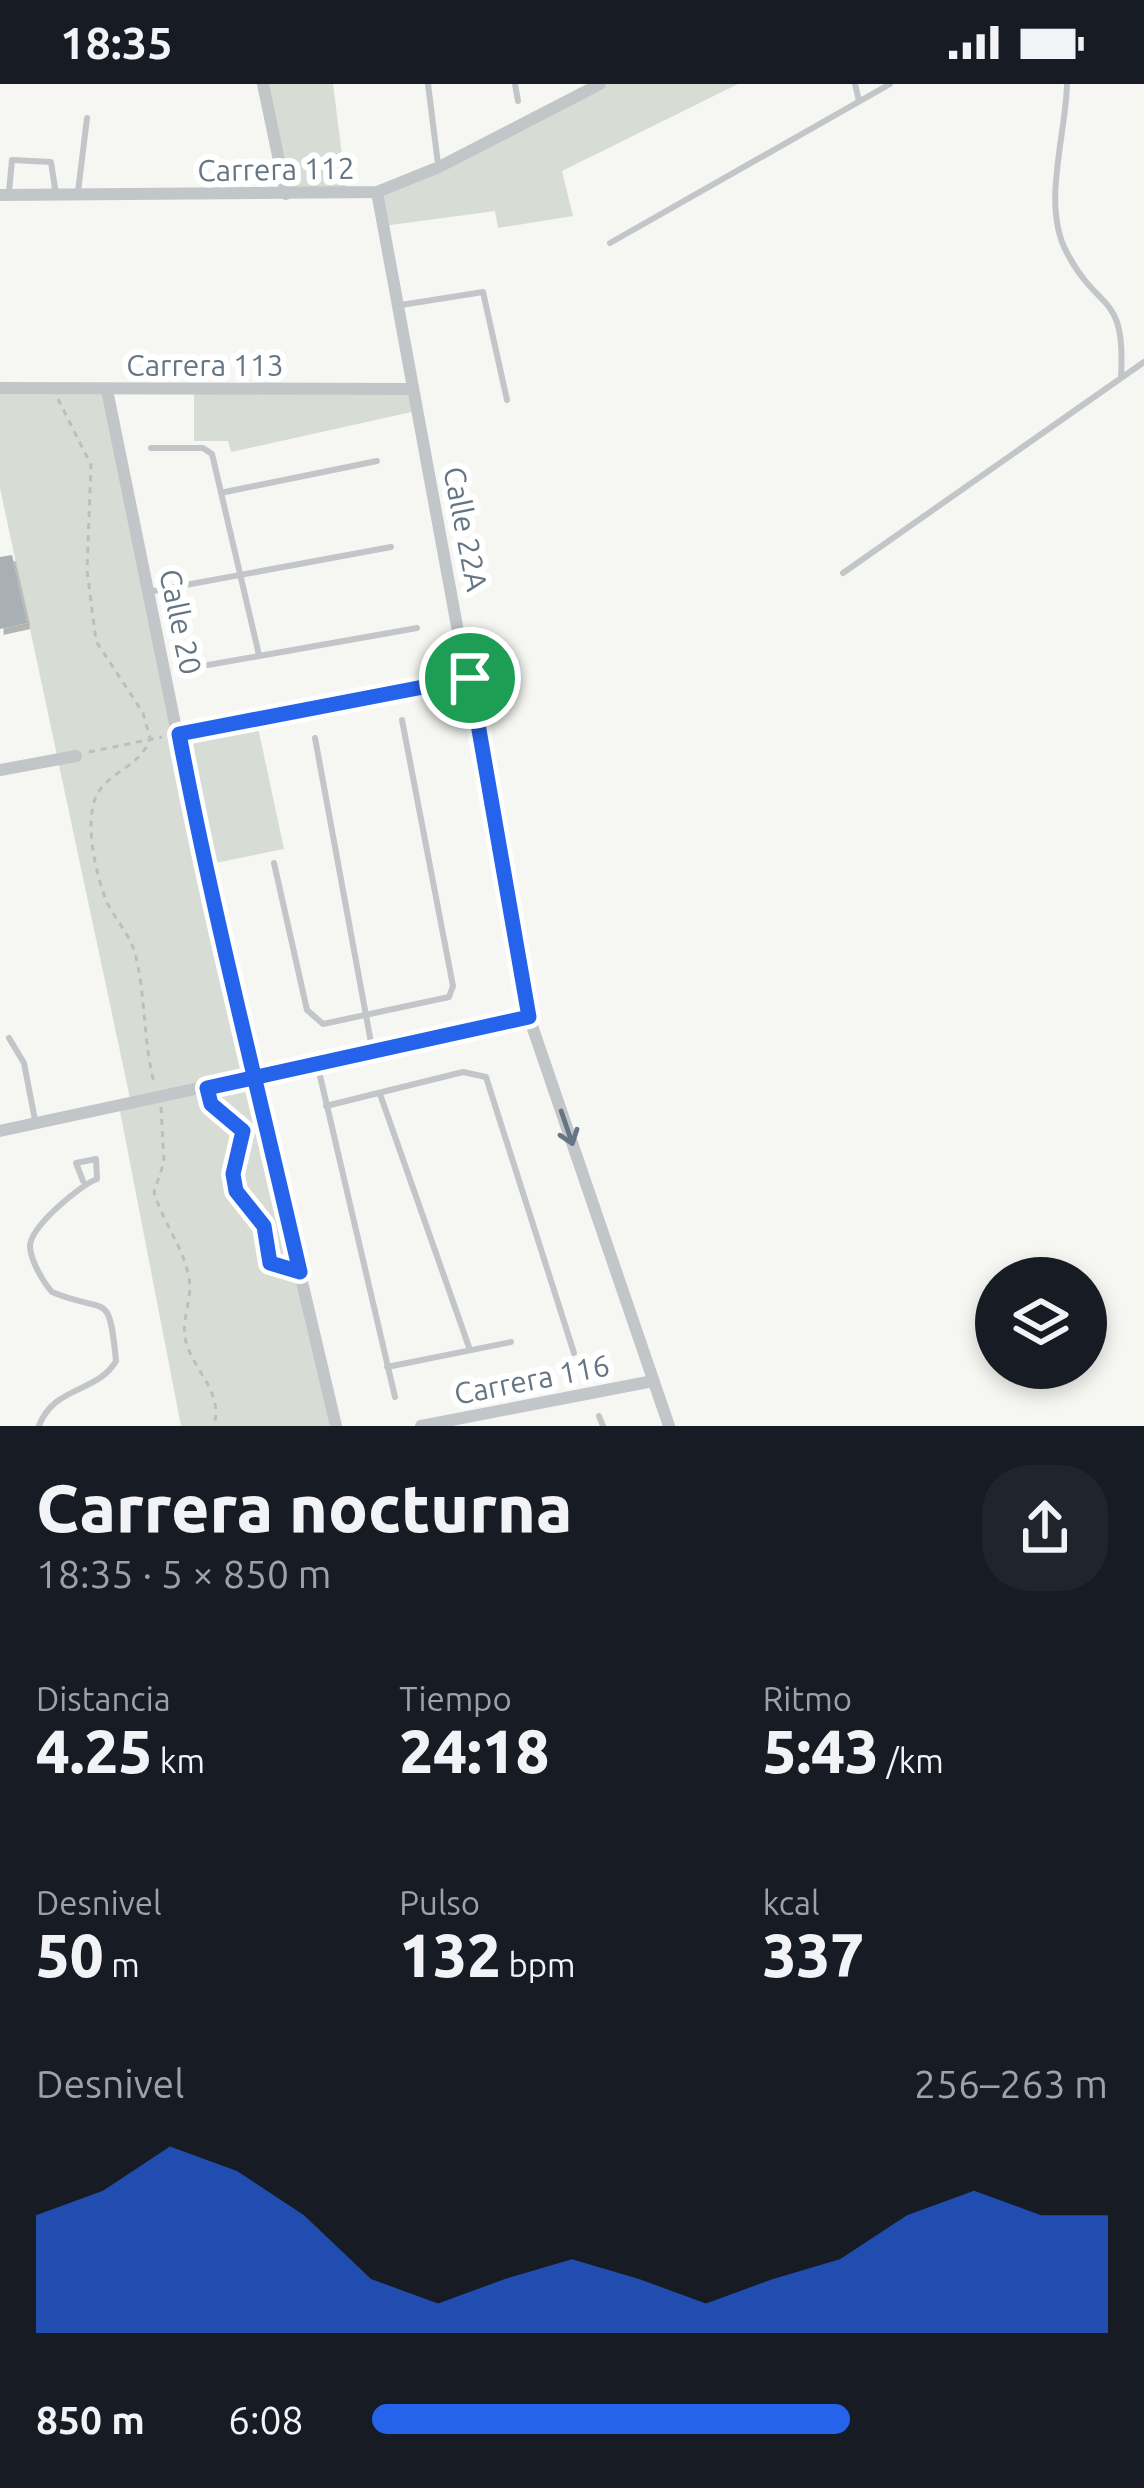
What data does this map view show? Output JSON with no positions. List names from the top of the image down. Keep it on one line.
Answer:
{"streets":{"street":["Carrera 112","Carrera 113","Calle 22A","Calle 20","Carrera 116"]},"crossings":[["Carrera 112","Calle 22A"],["Carrera 113","Calle 22A"],["Carrera 113","Calle 20"],["Calle 22A","Carrera 116"]],"page":{"status":"18:35","heading":["Carrera nocturna","18:35 · 5 × 850 m"],"stats":[["Distancia","4.25 km"],["Tiempo","24:18"],["Ritmo","5:43 /km"],["Desnivel","50 m"],["Pulso","132 bpm"],["kcal","337"]],"chart":["Desnivel","256–263 m"],"list":[{"name":"850 m","note":"6:08"}]}}
